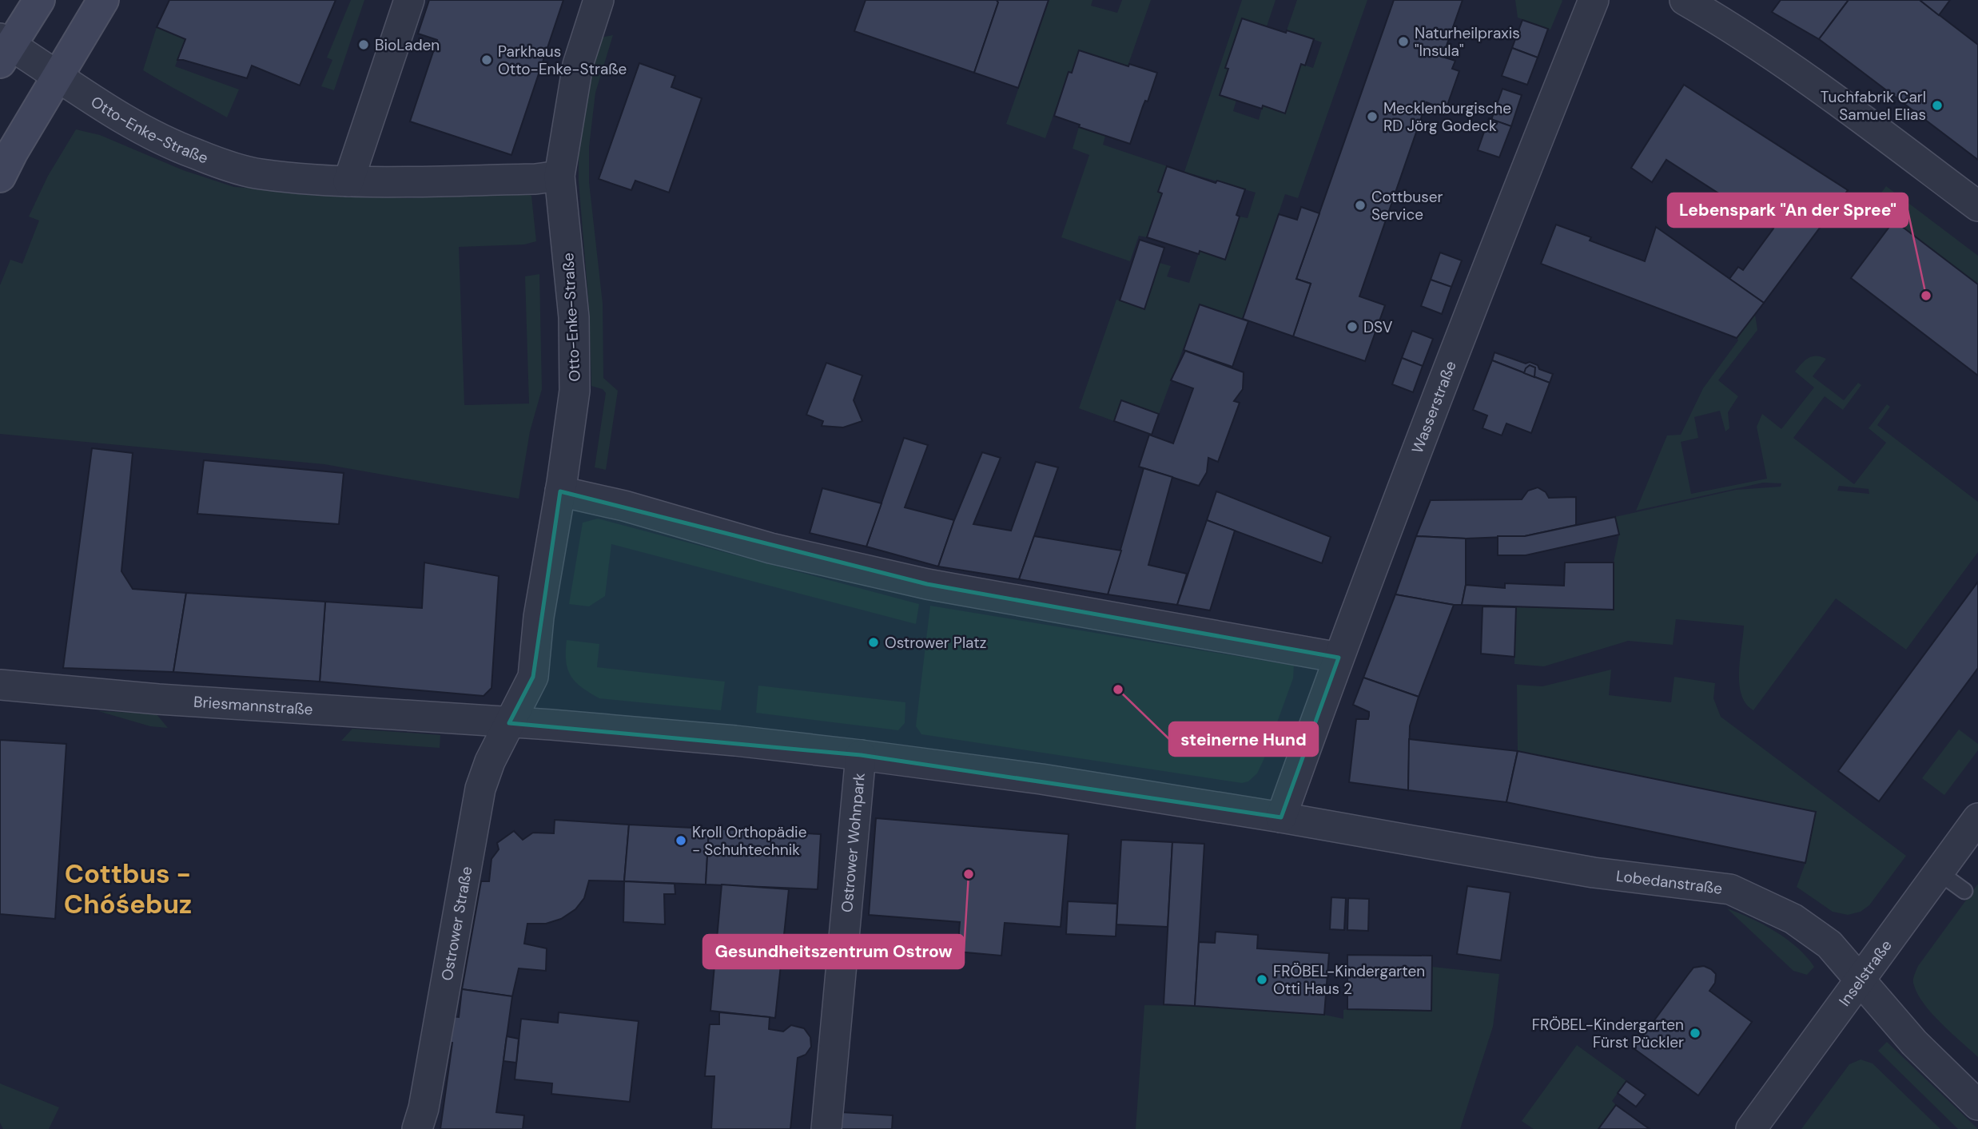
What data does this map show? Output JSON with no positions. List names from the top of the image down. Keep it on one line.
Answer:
{"streets":{"street":["Otto-Enke-Straße","Wasserstraße","Briesmannstraße","Ostrower Wohnpark","Lobedanstraße","Ostrower Straße","Inselstraße"]},"crossings":[["Wasserstraße","Lobedanstraße"],["Briesmannstraße","Ostrower Straße"],["Lobedanstraße","Inselstraße"]],"districts":["Cottbus - Chóśebuz"],"places":["Naturheilpraxis \"Insula\"","BioLaden","Parkhaus Otto-Enke-Straße","Tuchfabrik Carl Samuel Elias","Mecklenburgische RD Jörg Godeck","Cottbuser Service","Lebenspark \"An der Spree\"","DSV","Ostrower Platz","steinerne Hund","Kroll Orthopädie - Schuhtechnik","Gesundheitszentrum Ostrow","FRÖBEL-Kindergarten Otti Haus 2","FRÖBEL-Kindergarten Fürst Pückler"]}
